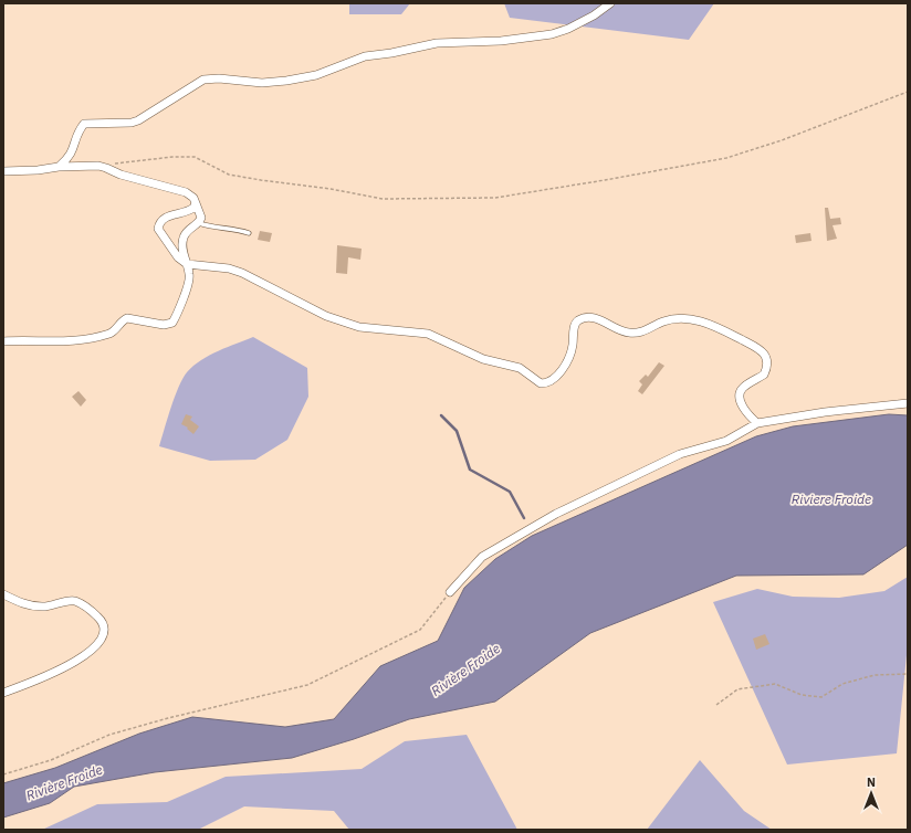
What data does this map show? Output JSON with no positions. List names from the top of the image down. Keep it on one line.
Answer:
{"water":["Riviere Froide","Rivière Froide"],"north":"top"}
